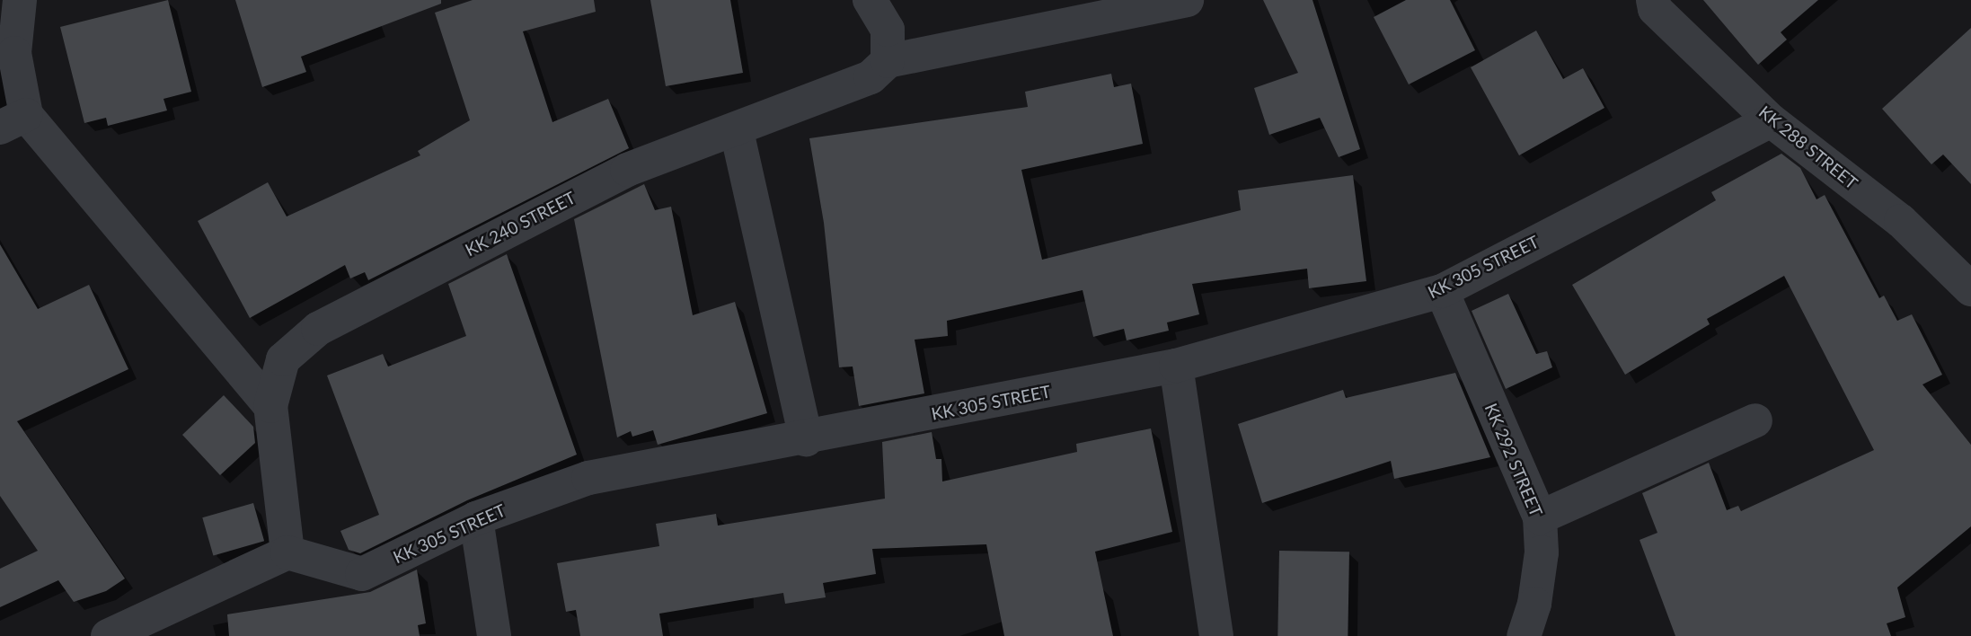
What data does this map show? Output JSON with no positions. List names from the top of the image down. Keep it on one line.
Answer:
{"streets":{"street":["KK 288 STREET","KK 240 STREET","KK 305 STREET","KK 292 STREET"]},"crossings":[["KK 288 STREET","KK 305 STREET"],["KK 240 STREET","KK 305 STREET"],["KK 305 STREET","KK 292 STREET"]]}
